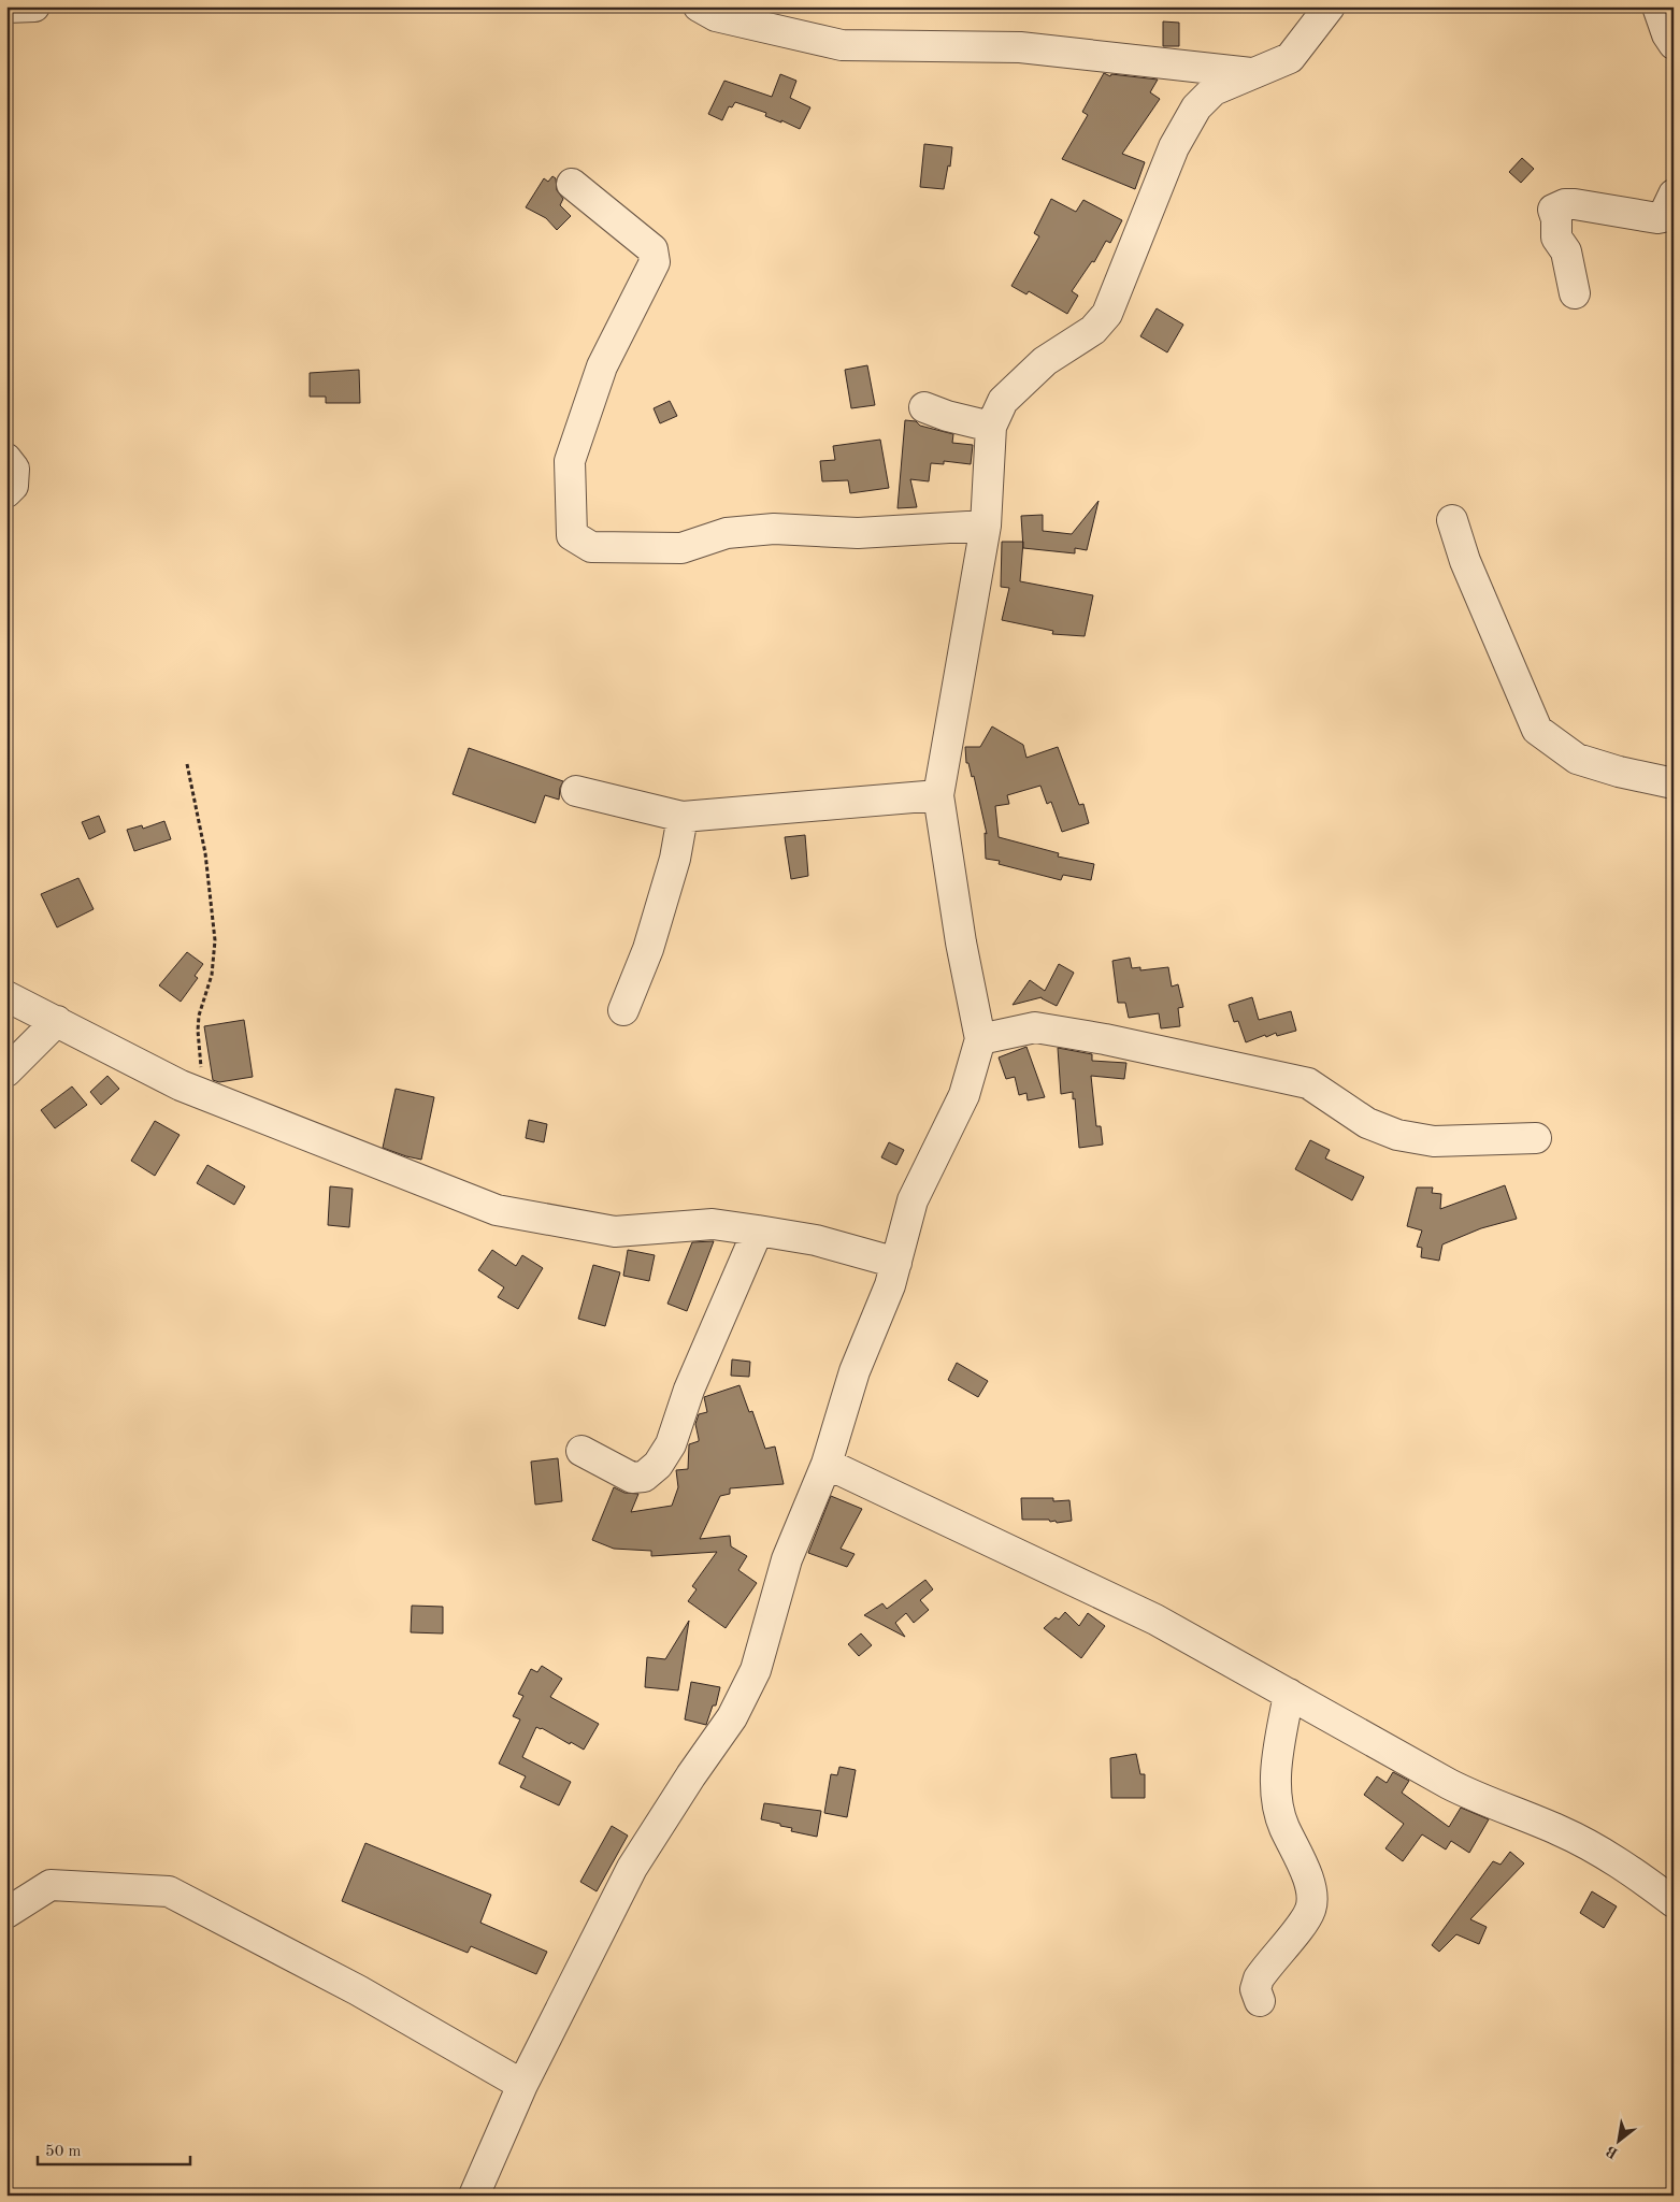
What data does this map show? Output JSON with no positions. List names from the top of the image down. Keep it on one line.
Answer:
{"scale_bar":"50 m","north":"bottom left"}
